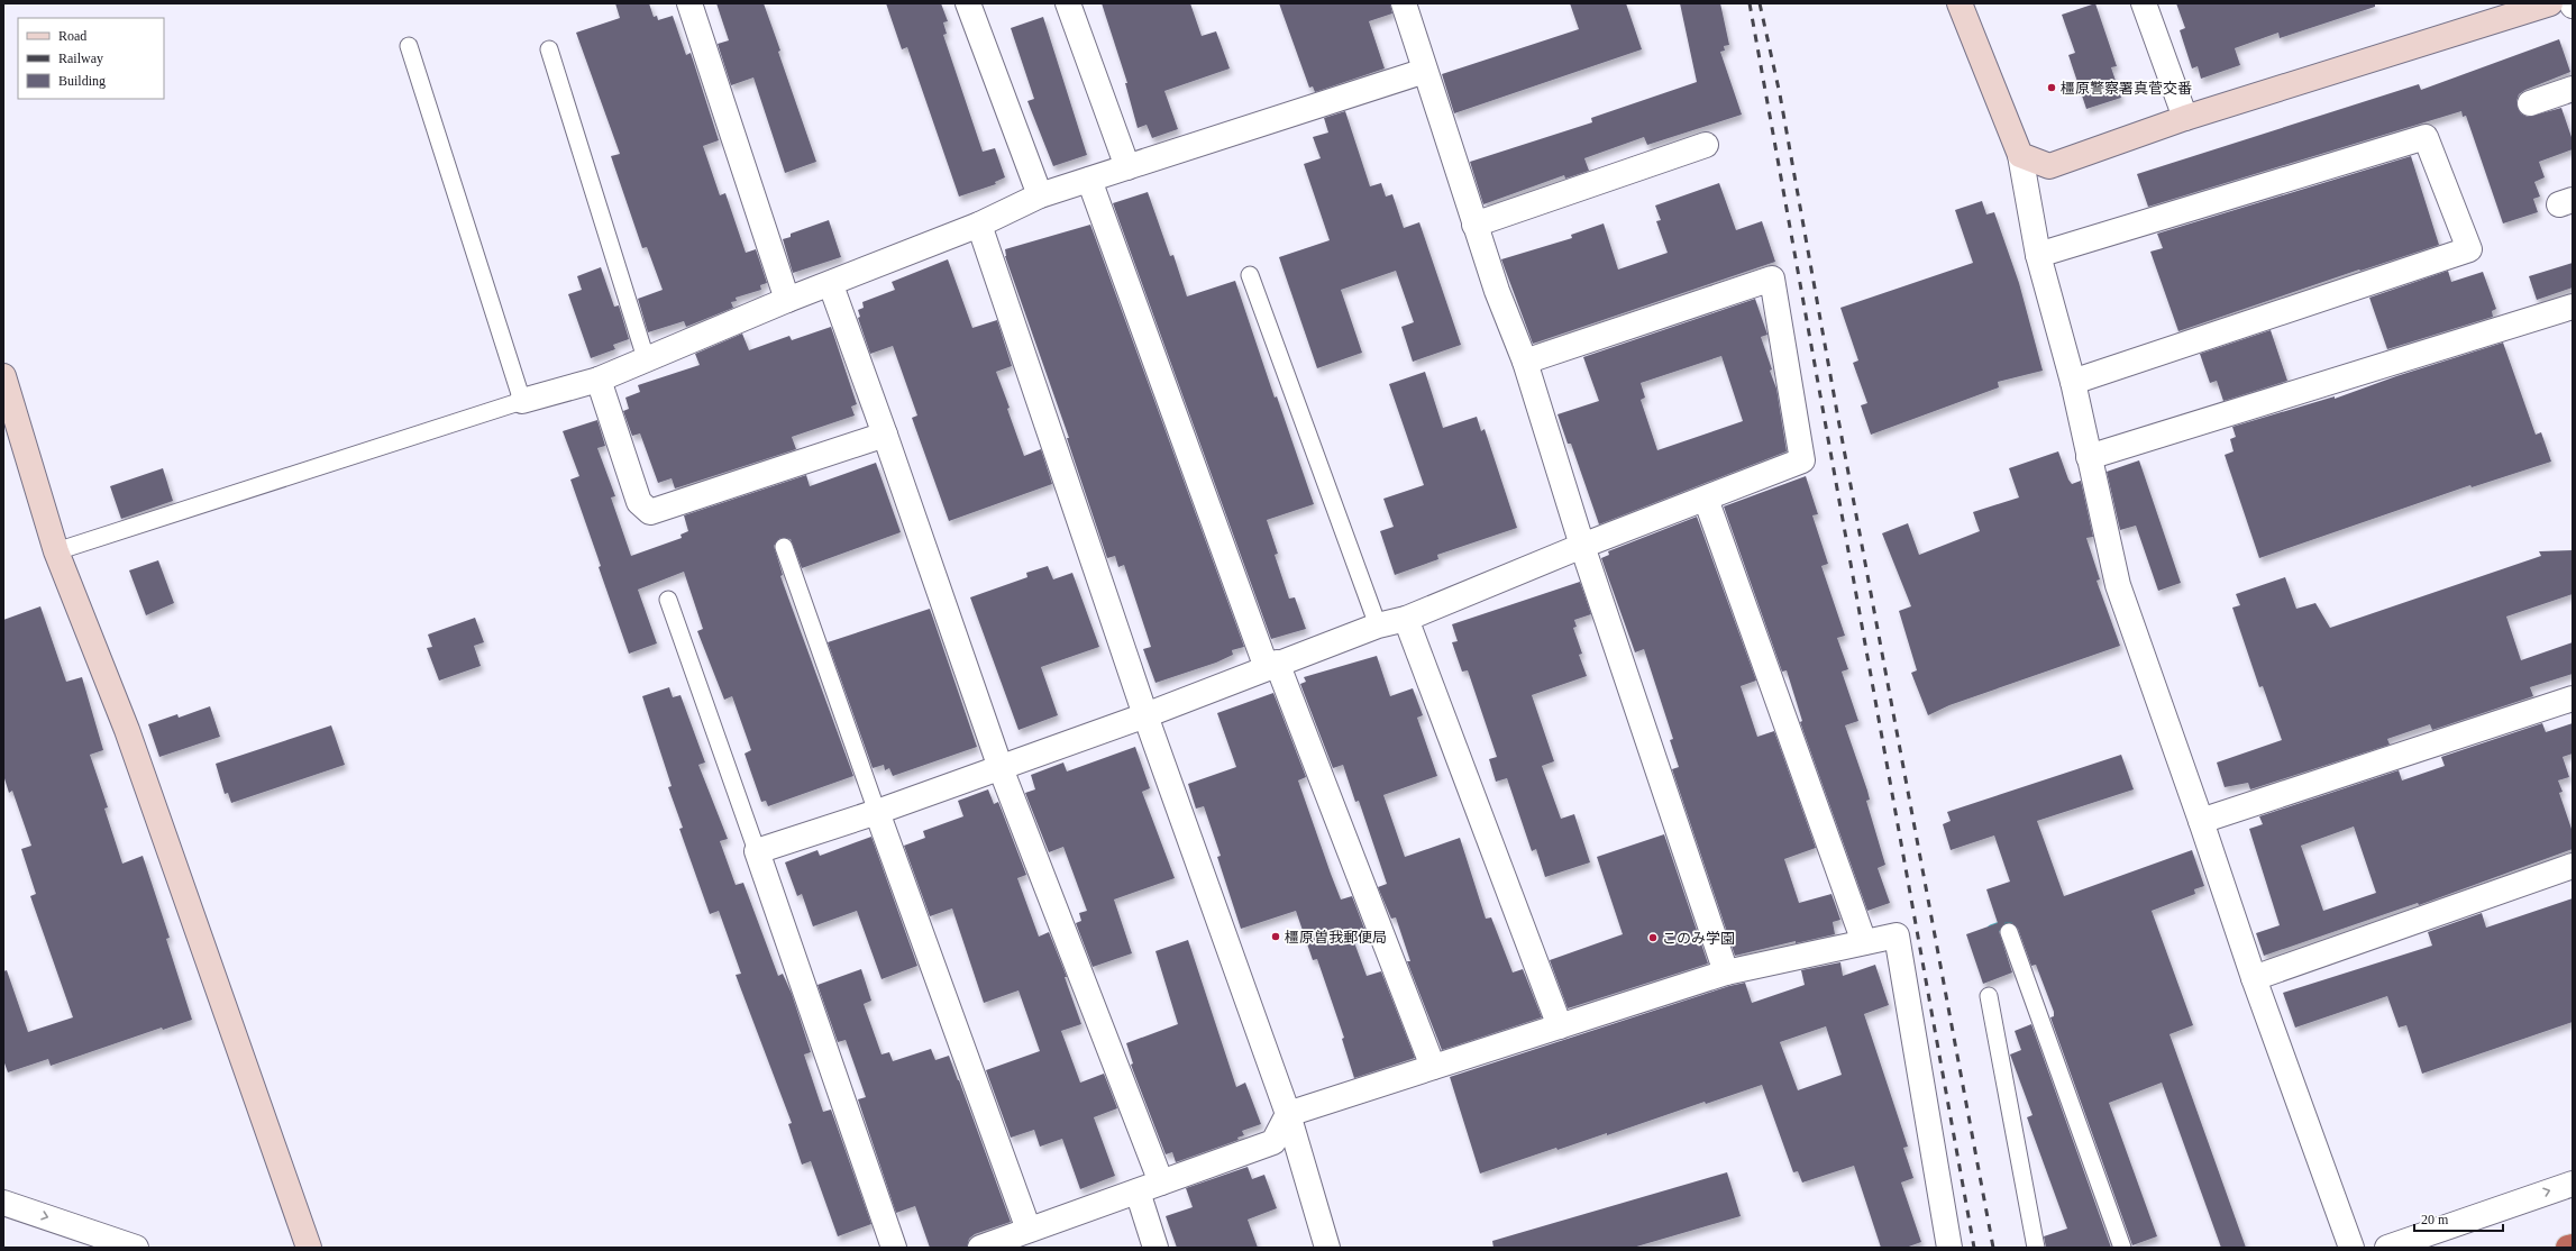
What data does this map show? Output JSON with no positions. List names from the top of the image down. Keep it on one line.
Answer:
{"places":["橿原警察署真菅交番","橿原曽我郵便局","このみ学園"],"legend":["Road","Railway","Building"],"scale_bar":"20 m"}
